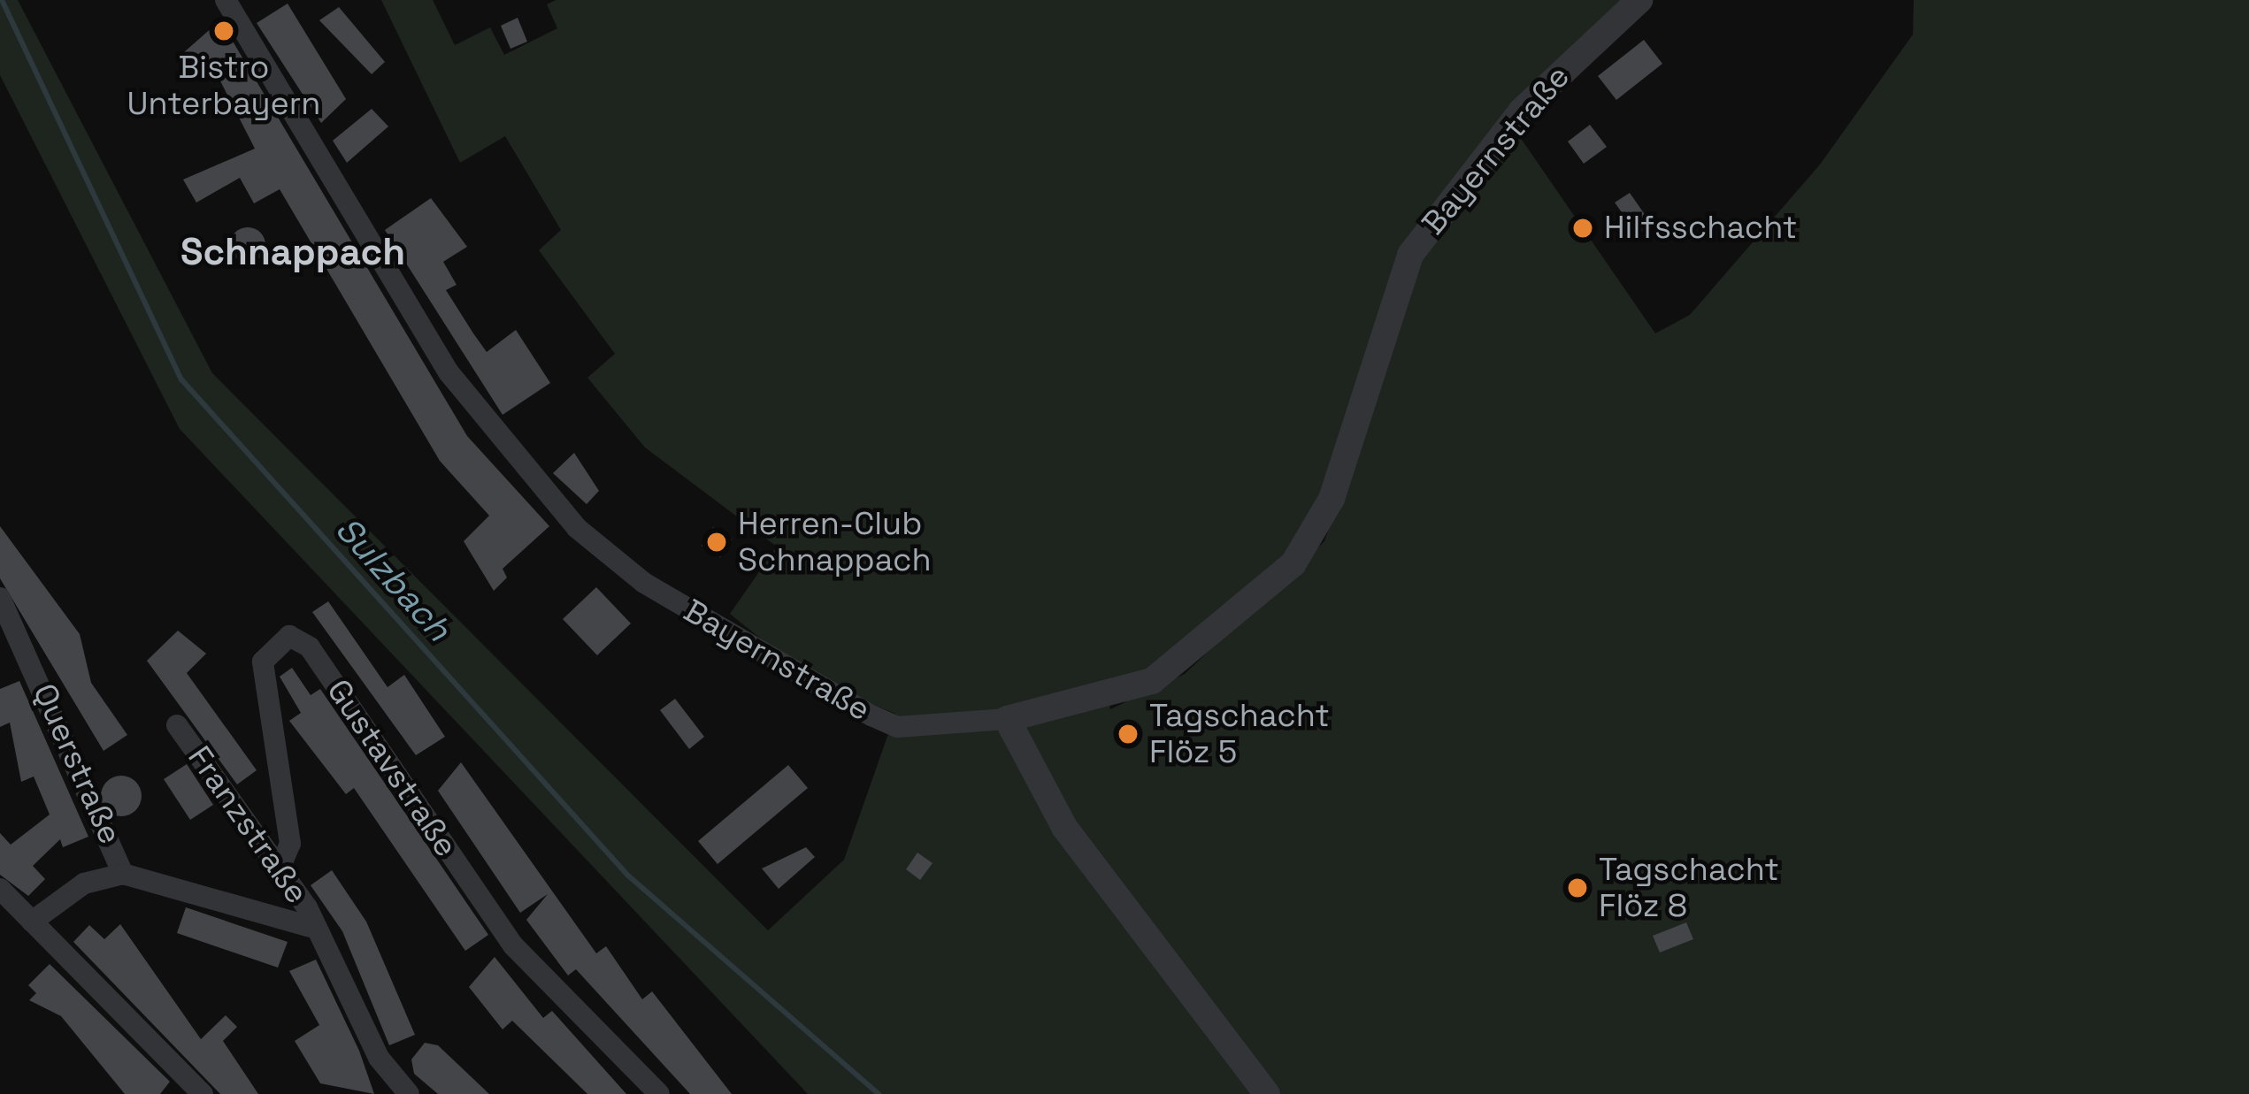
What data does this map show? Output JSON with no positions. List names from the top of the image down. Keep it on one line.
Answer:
{"streets":{"street":["Bayernstraße","Querstraße","Gustavstraße","Franzstraße"]},"crossings":[["Querstraße","Franzstraße"],["Gustavstraße","Franzstraße"]],"districts":["Schnappach"],"water":["Sulzbach"],"places":["Bistro Unterbayern","Hilfsschacht","Herren-Club Schnappach","Tagschacht Flöz 5","Tagschacht Flöz 8"]}
